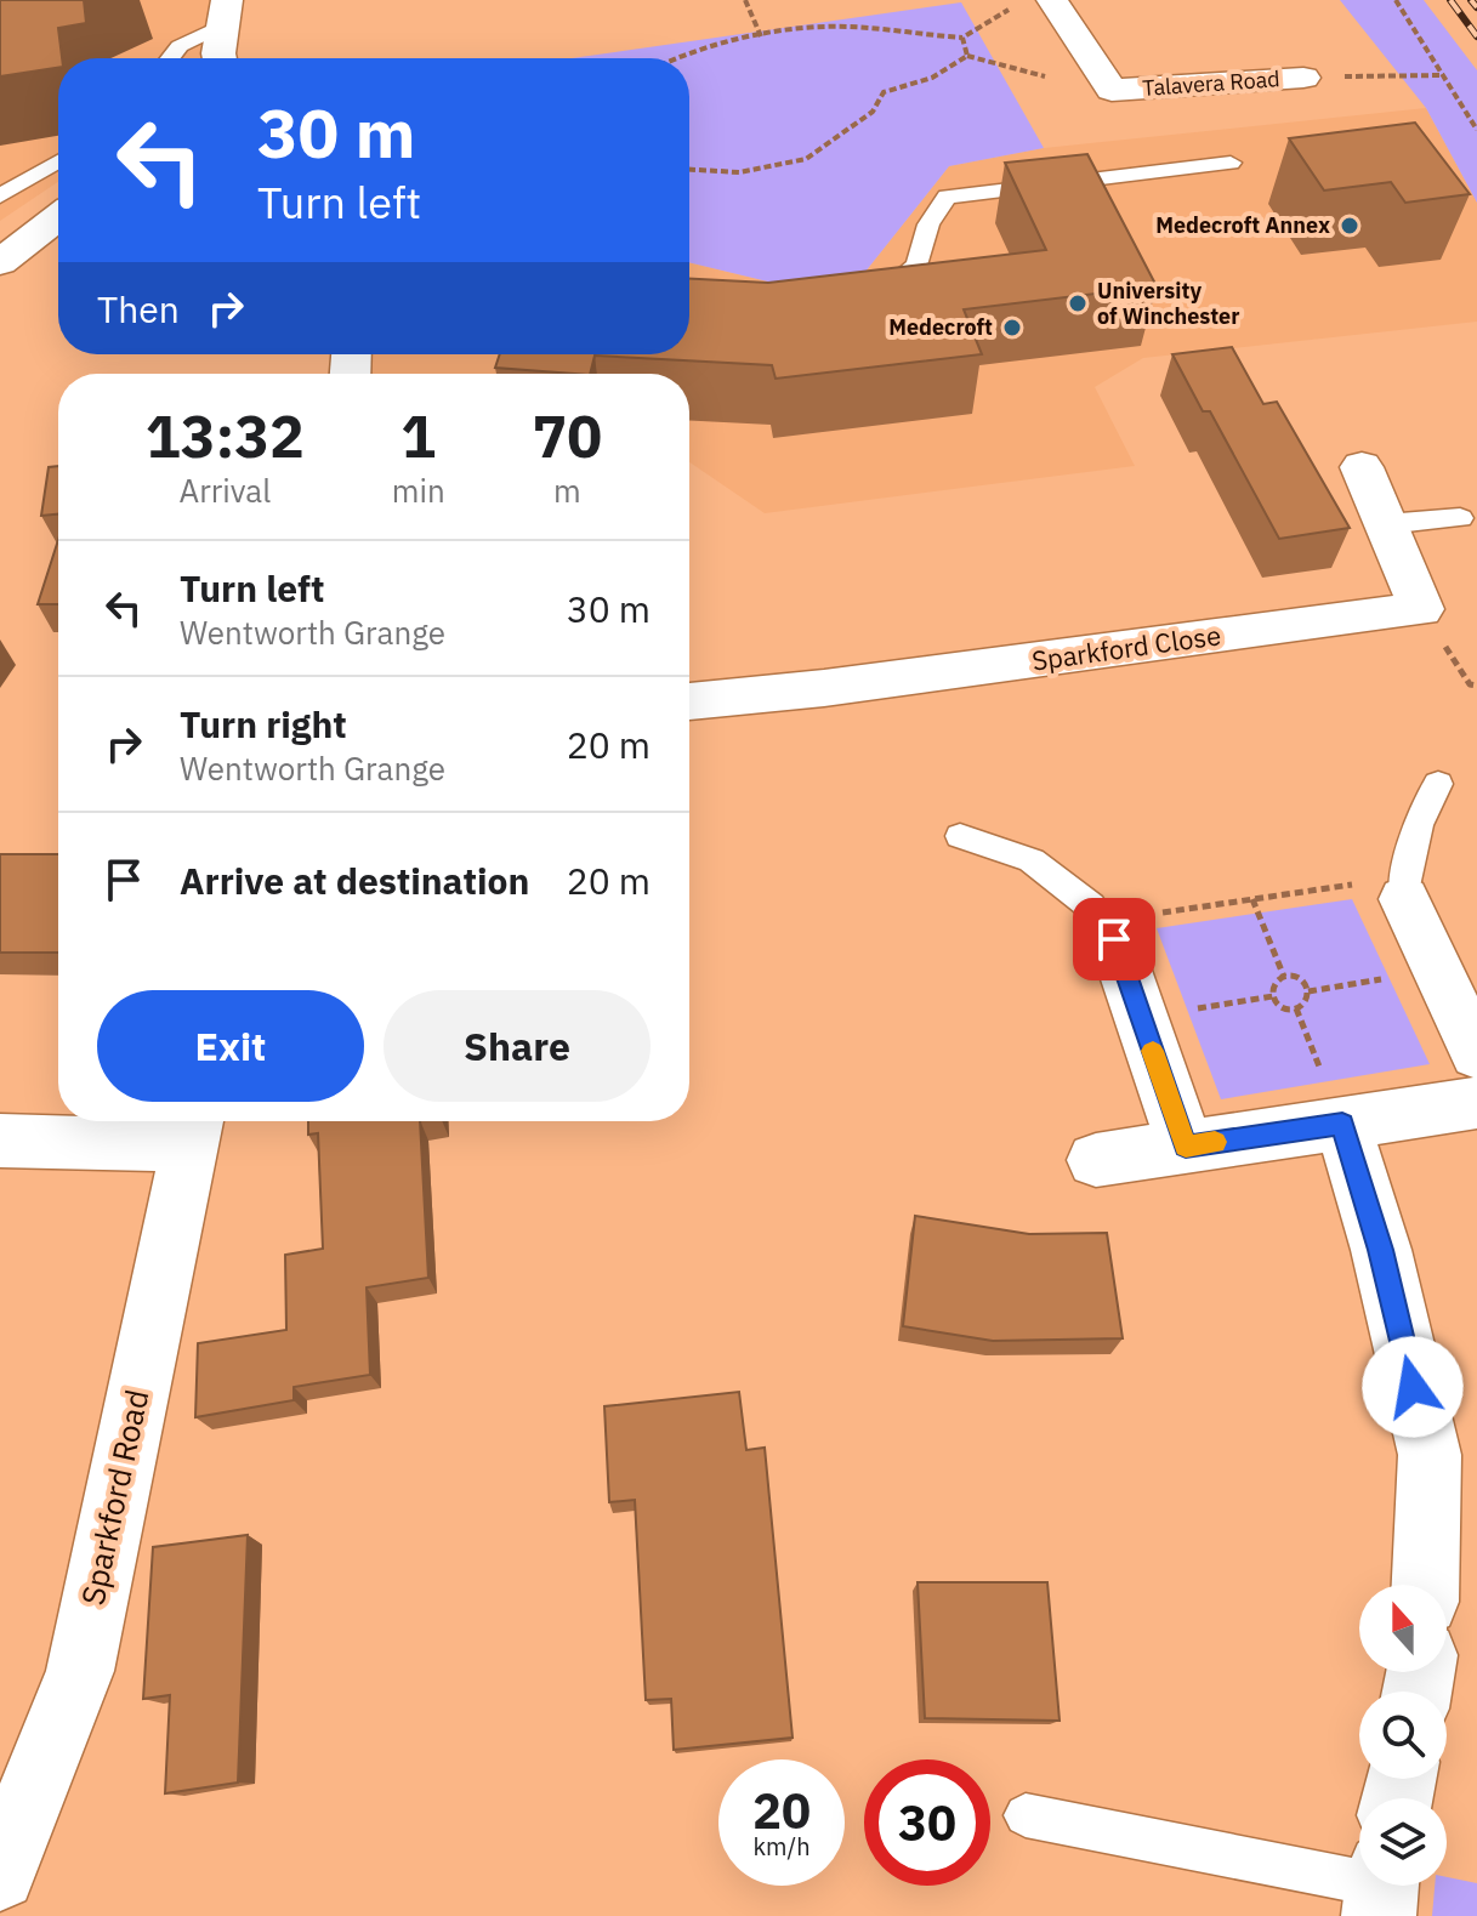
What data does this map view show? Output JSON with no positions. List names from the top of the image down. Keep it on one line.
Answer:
{"streets":{"street":["Talavera Road","Sparkford Close","Sparkford Road"]},"places":["Medecroft Annex","University of Winchester","Medecroft"],"north":"top","page":{"turn":["30 m","Turn left"],"then":"Then","eta":["13:32","Arrival","1","min","70","m"],"list":[{"name":"Turn left","note":"Wentworth Grange","value":"30 m"},{"name":"Turn right","note":"Wentworth Grange","value":"20 m"},{"name":"Arrive at destination","value":"20 m"}],"buttons":["Exit","Share"],"speed":"20 km/h","limit":"30"}}
